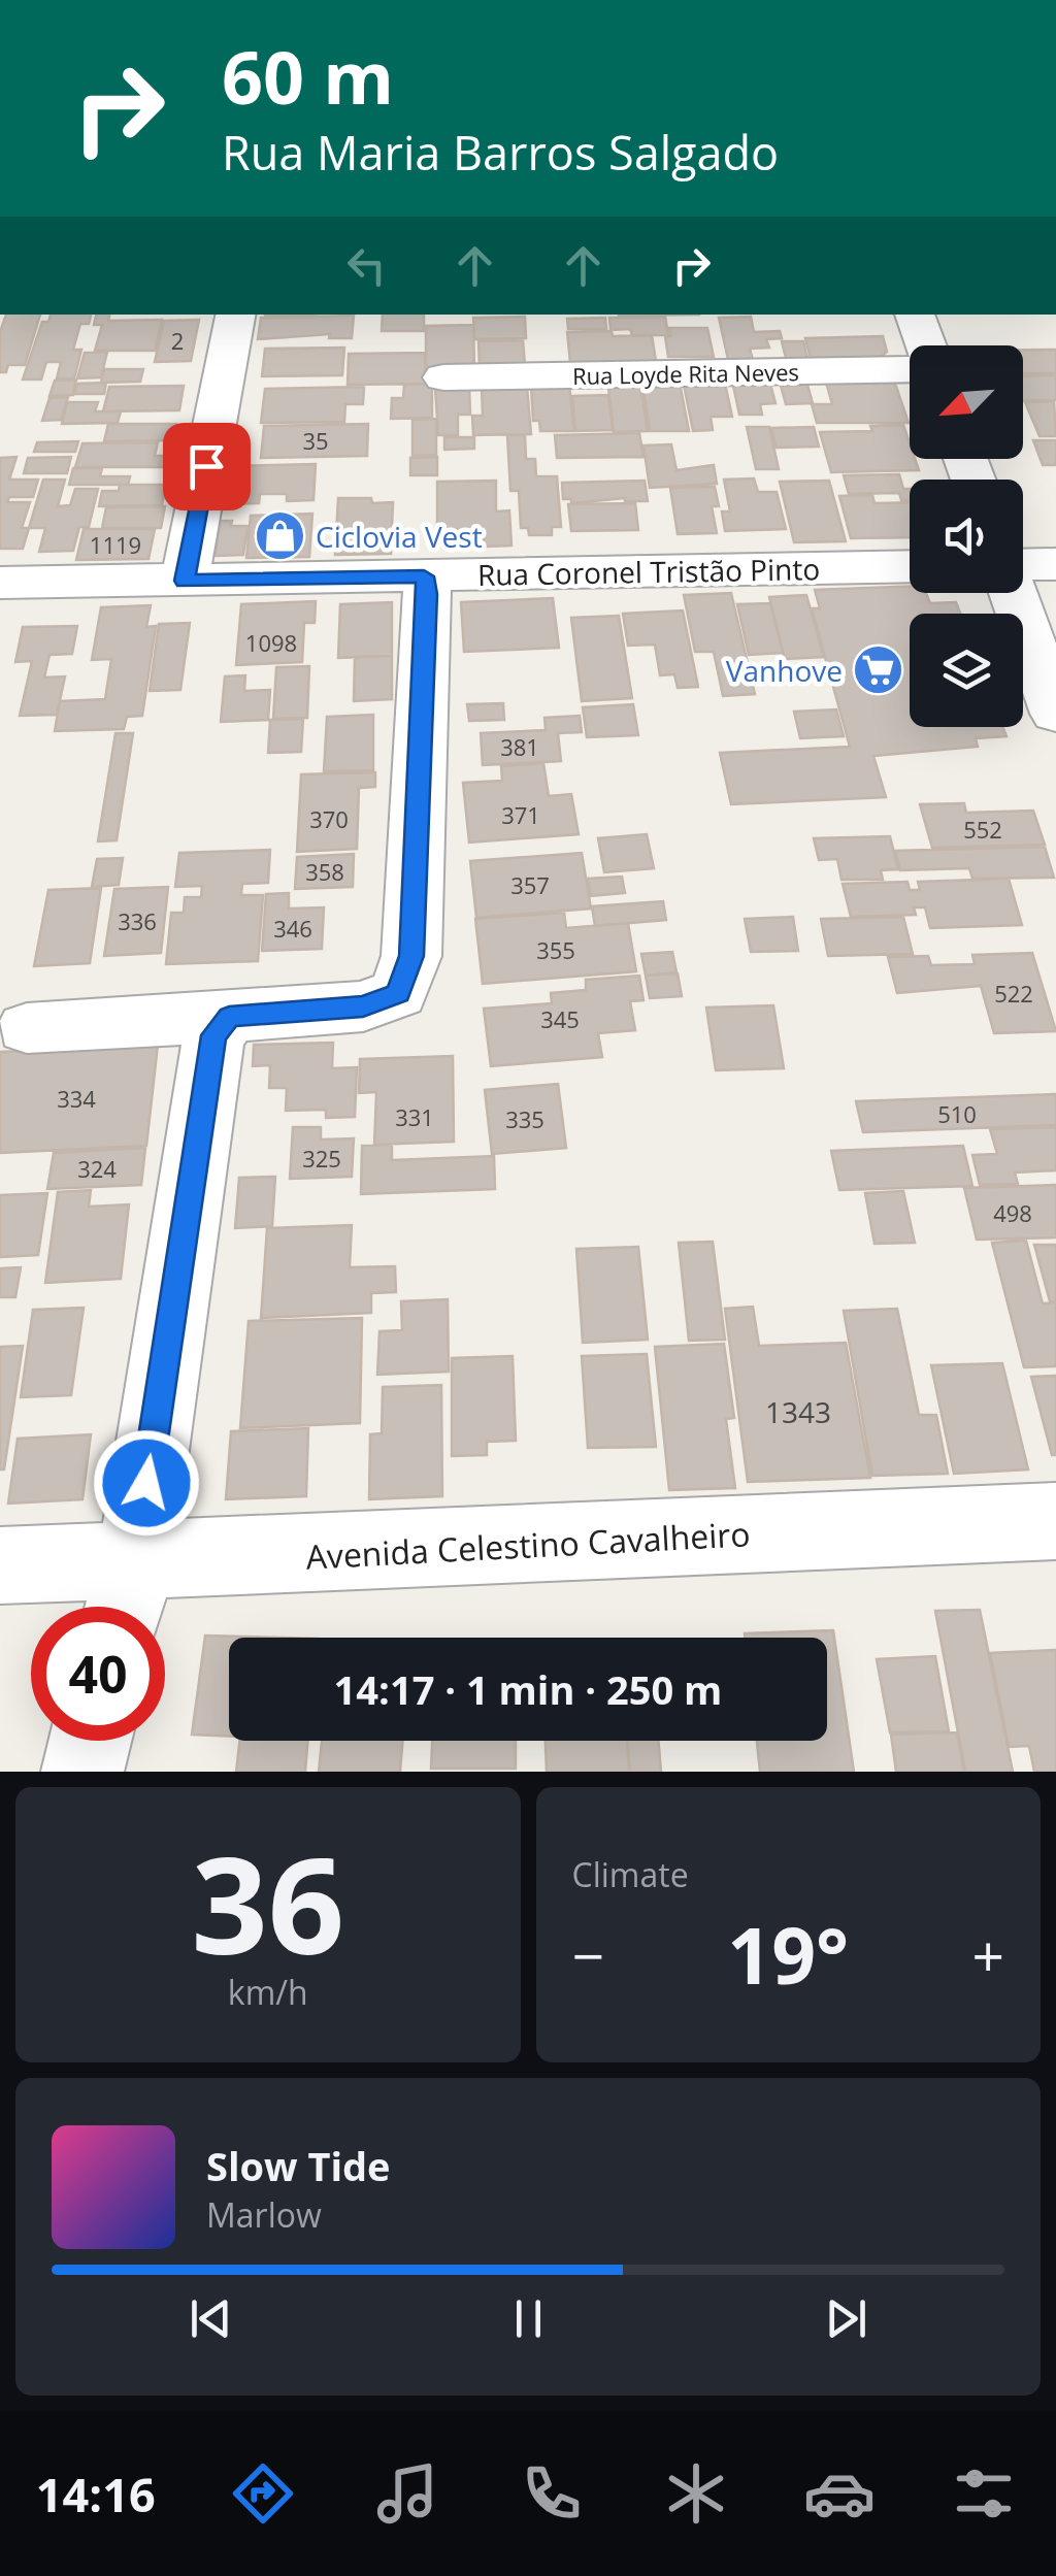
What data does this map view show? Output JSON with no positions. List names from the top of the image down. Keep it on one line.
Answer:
{"streets":{"street":["Rua Loyde Rita Neves","Rua Coronel Tristão Pinto","Avenida Celestino Cavalheiro"]},"places":{"shop":["Ciclovia Vest"],"supermarket":["Vanhove"]},"house_numbers":["2","35","1119","1098","381","371","370","552","358","357","336","346","355","522","345","334","510","331","335","325","324","498","1343"],"north":"bottom left","page":{"turn":["60 m","Rua Maria Barros Salgado"],"limit":"40","trip":"14:17 · 1 min · 250 m","tile":[["36","km/h"],"Climate"],"heat":["−","19°","+"],"song":["Slow Tide","Marlow"],"tabs":"14:16"}}
